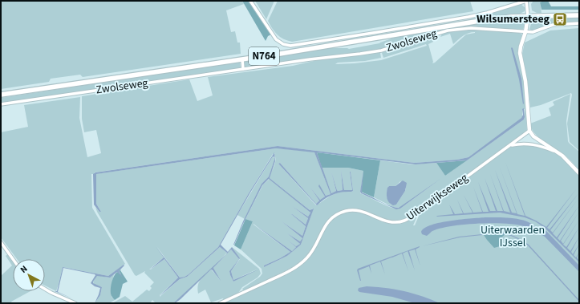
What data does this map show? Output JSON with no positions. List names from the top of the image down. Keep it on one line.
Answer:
{"streets":{"main road":["Zwolseweg","N764"],"street":["Uiterwijkseweg"]},"parks":["Uiterwaarden IJssel"],"places":{"bus stop":["Wilsumersteeg"]},"north":"top left"}
